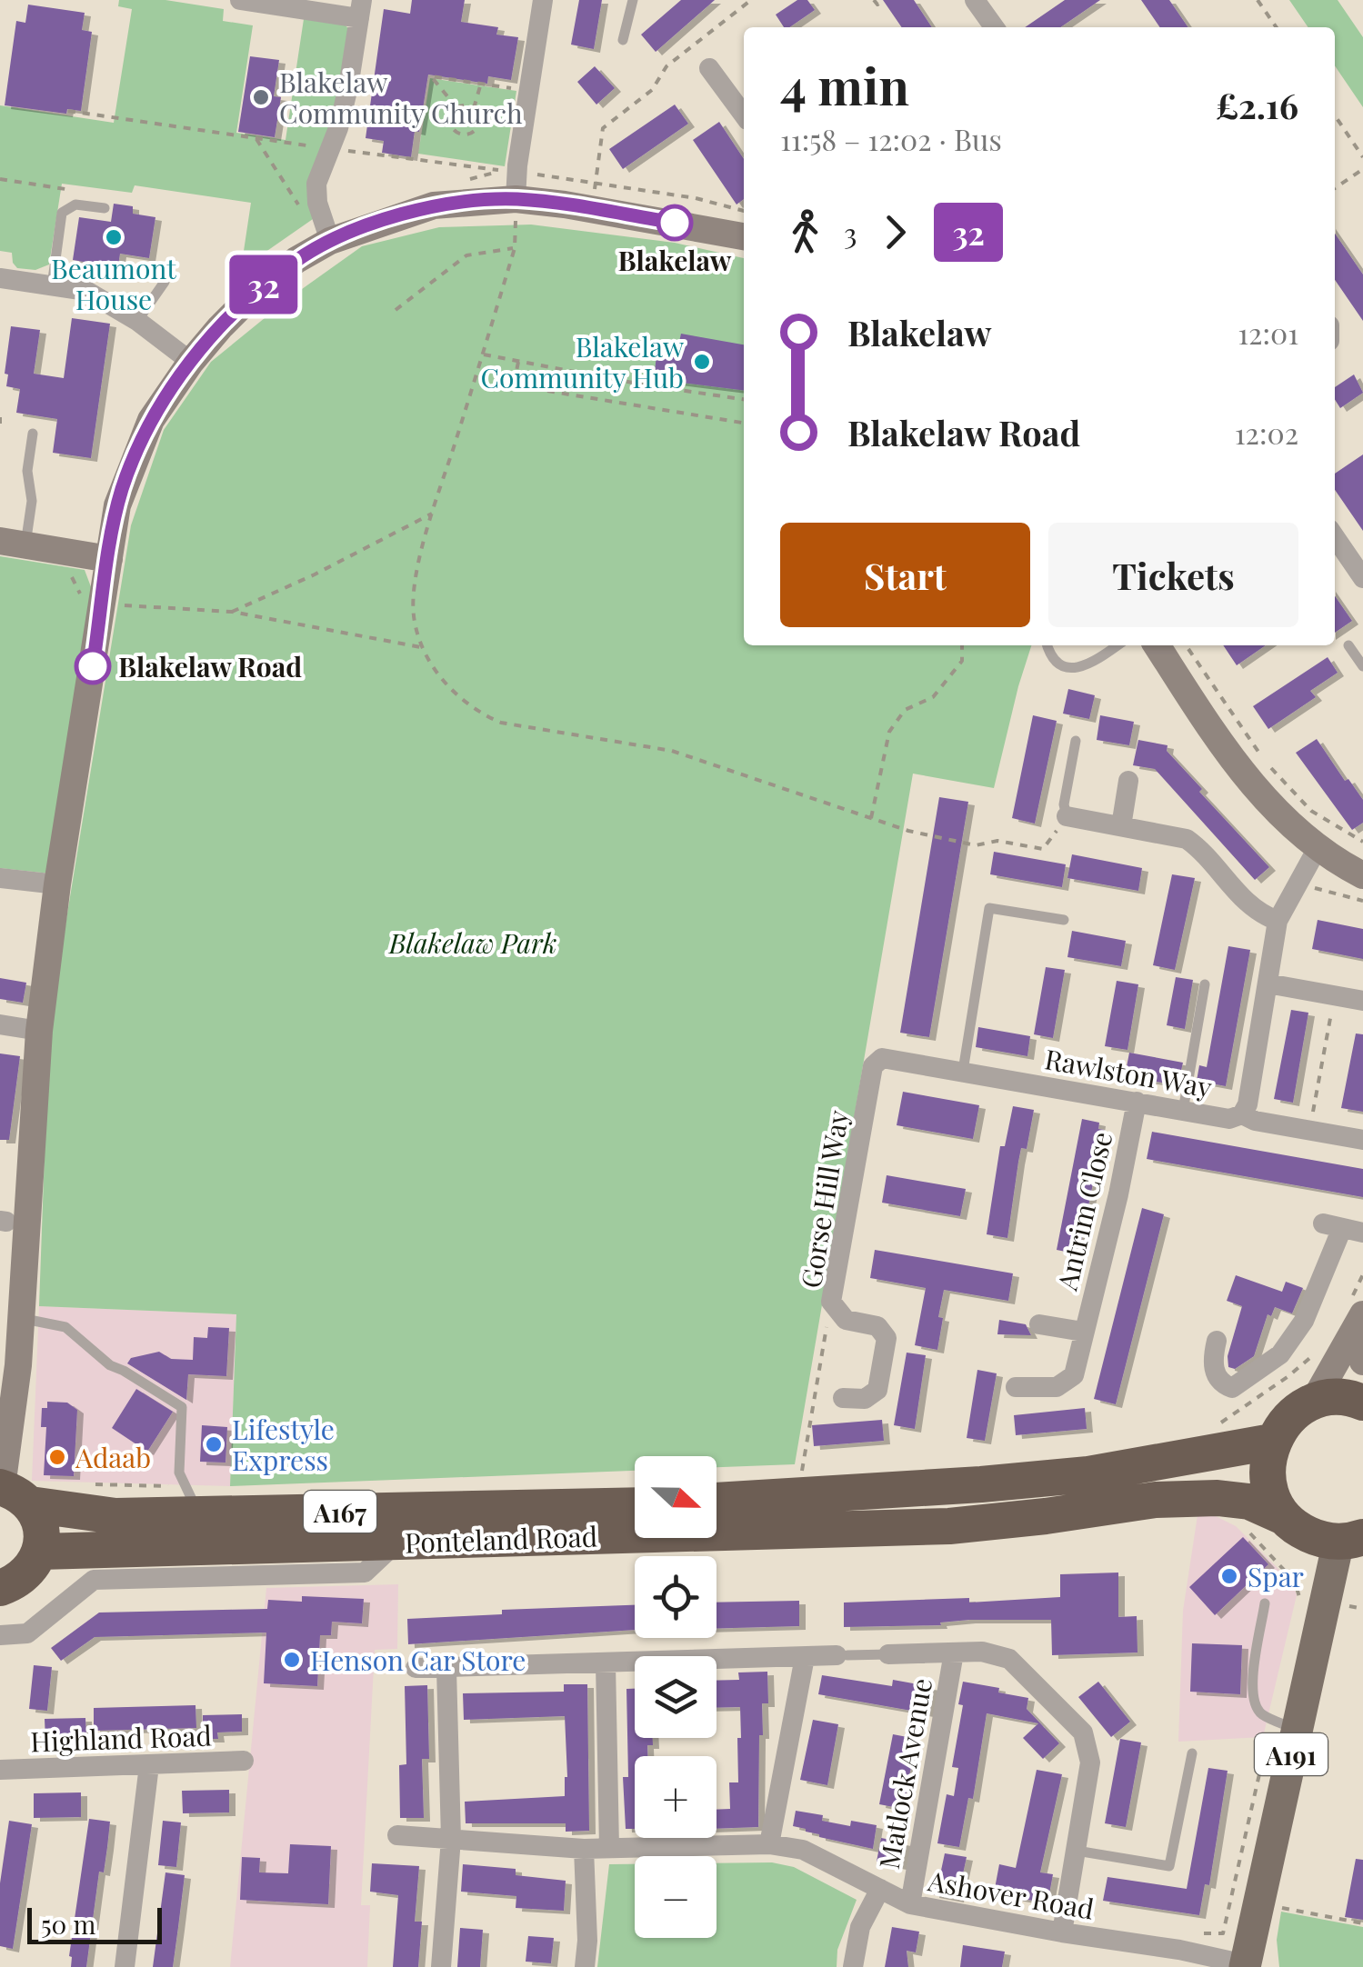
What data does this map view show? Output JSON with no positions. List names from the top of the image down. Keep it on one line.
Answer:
{"streets":{"highway":["A167","Ponteland Road"],"main road":["A191"],"street":["Rawlston Way","Gorse Hill Way","Antrim Close","Highland Road","Matlock Avenue","Ashover Road"]},"crossings":[["Rawlston Way","Gorse Hill Way"],["Rawlston Way","Antrim Close"],["A167","Ponteland Road"],["A167","A191"],["A191","Ashover Road"],["Matlock Avenue","Ashover Road"]],"parks":["Blakelaw Park"],"places":["Blakelaw Community Church","Blakelaw","Beaumont House","Blakelaw Community Hub","Blakelaw Road","Lifestyle Express","Adaab","Spar","Henson Car Store"],"lines":["bus line 32"],"scale_bar":"50 m","north":"right","page":{"on_map":"32","heading":["4 min","11:58 – 12:02 · Bus","£2.16"],"legs":["3","32"],"list":[{"name":"Blakelaw","value":"12:01"},{"name":"Blakelaw Road","value":"12:02"}],"buttons":["Start","Tickets"],"map_buttons":["+","−"],"scale":"50 m"}}
